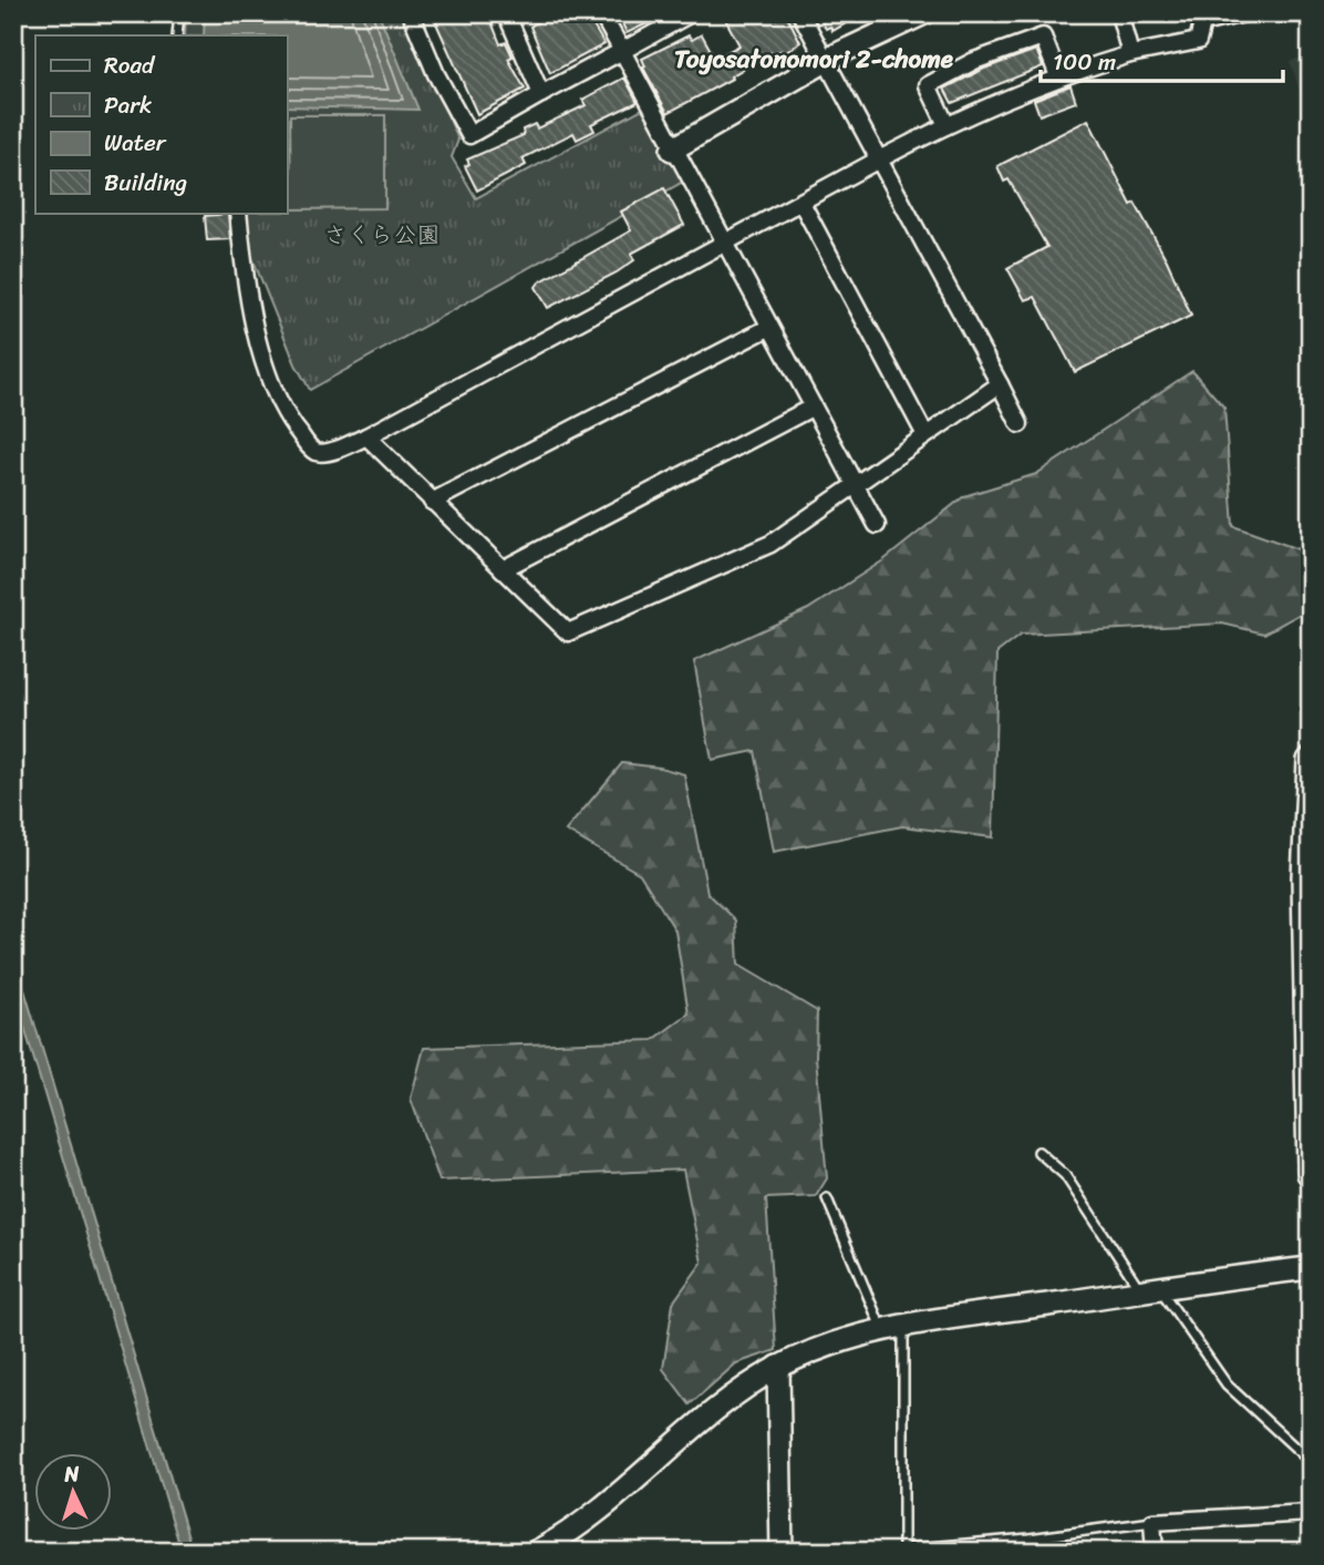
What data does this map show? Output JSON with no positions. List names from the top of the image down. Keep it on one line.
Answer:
{"districts":["Toyosatonomori 2-chome"],"parks":["さくら公園"],"legend":["Road","Park","Water","Building"],"scale_bar":"100 m","north":"top"}
